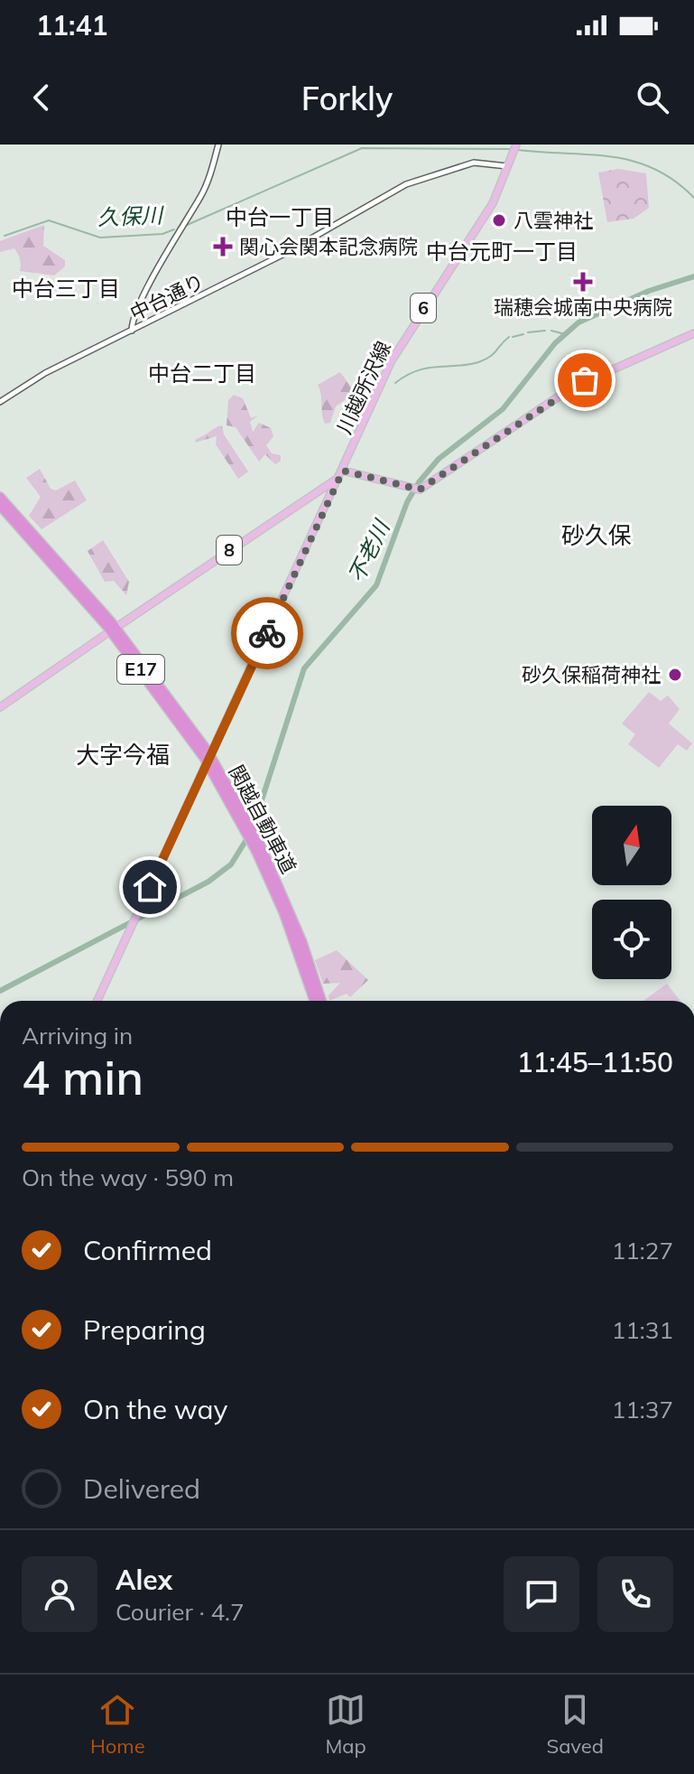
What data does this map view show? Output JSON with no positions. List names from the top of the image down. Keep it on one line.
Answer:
{"streets":{"highway":["E17","関越自動車道"],"main road":["6","川越所沢線","8"],"street":["中台通り"]},"crossings":[["中台通り","川越所沢線"],["川越所沢線","8"]],"districts":["中台一丁目","中台元町一丁目","中台三丁目","中台二丁目","砂久保","大字今福"],"water":["久保川","不老川"],"places":{"other":["八雲神社","砂久保稲荷神社"],"health":["関心会関本記念病院","瑞穂会城南中央病院"]},"north":"top","page":{"status":"11:41","header":"Forkly","heading":["4 min","Arriving in","11:45–11:50"],"panel":["Alex","Courier · 4.7"],"bar":"On the way · 590 m","list":[["Confirmed","11:27"],["Preparing","11:31"],["On the way","11:37"],"Delivered"],"tabs":["Home","Map","Saved"]}}
